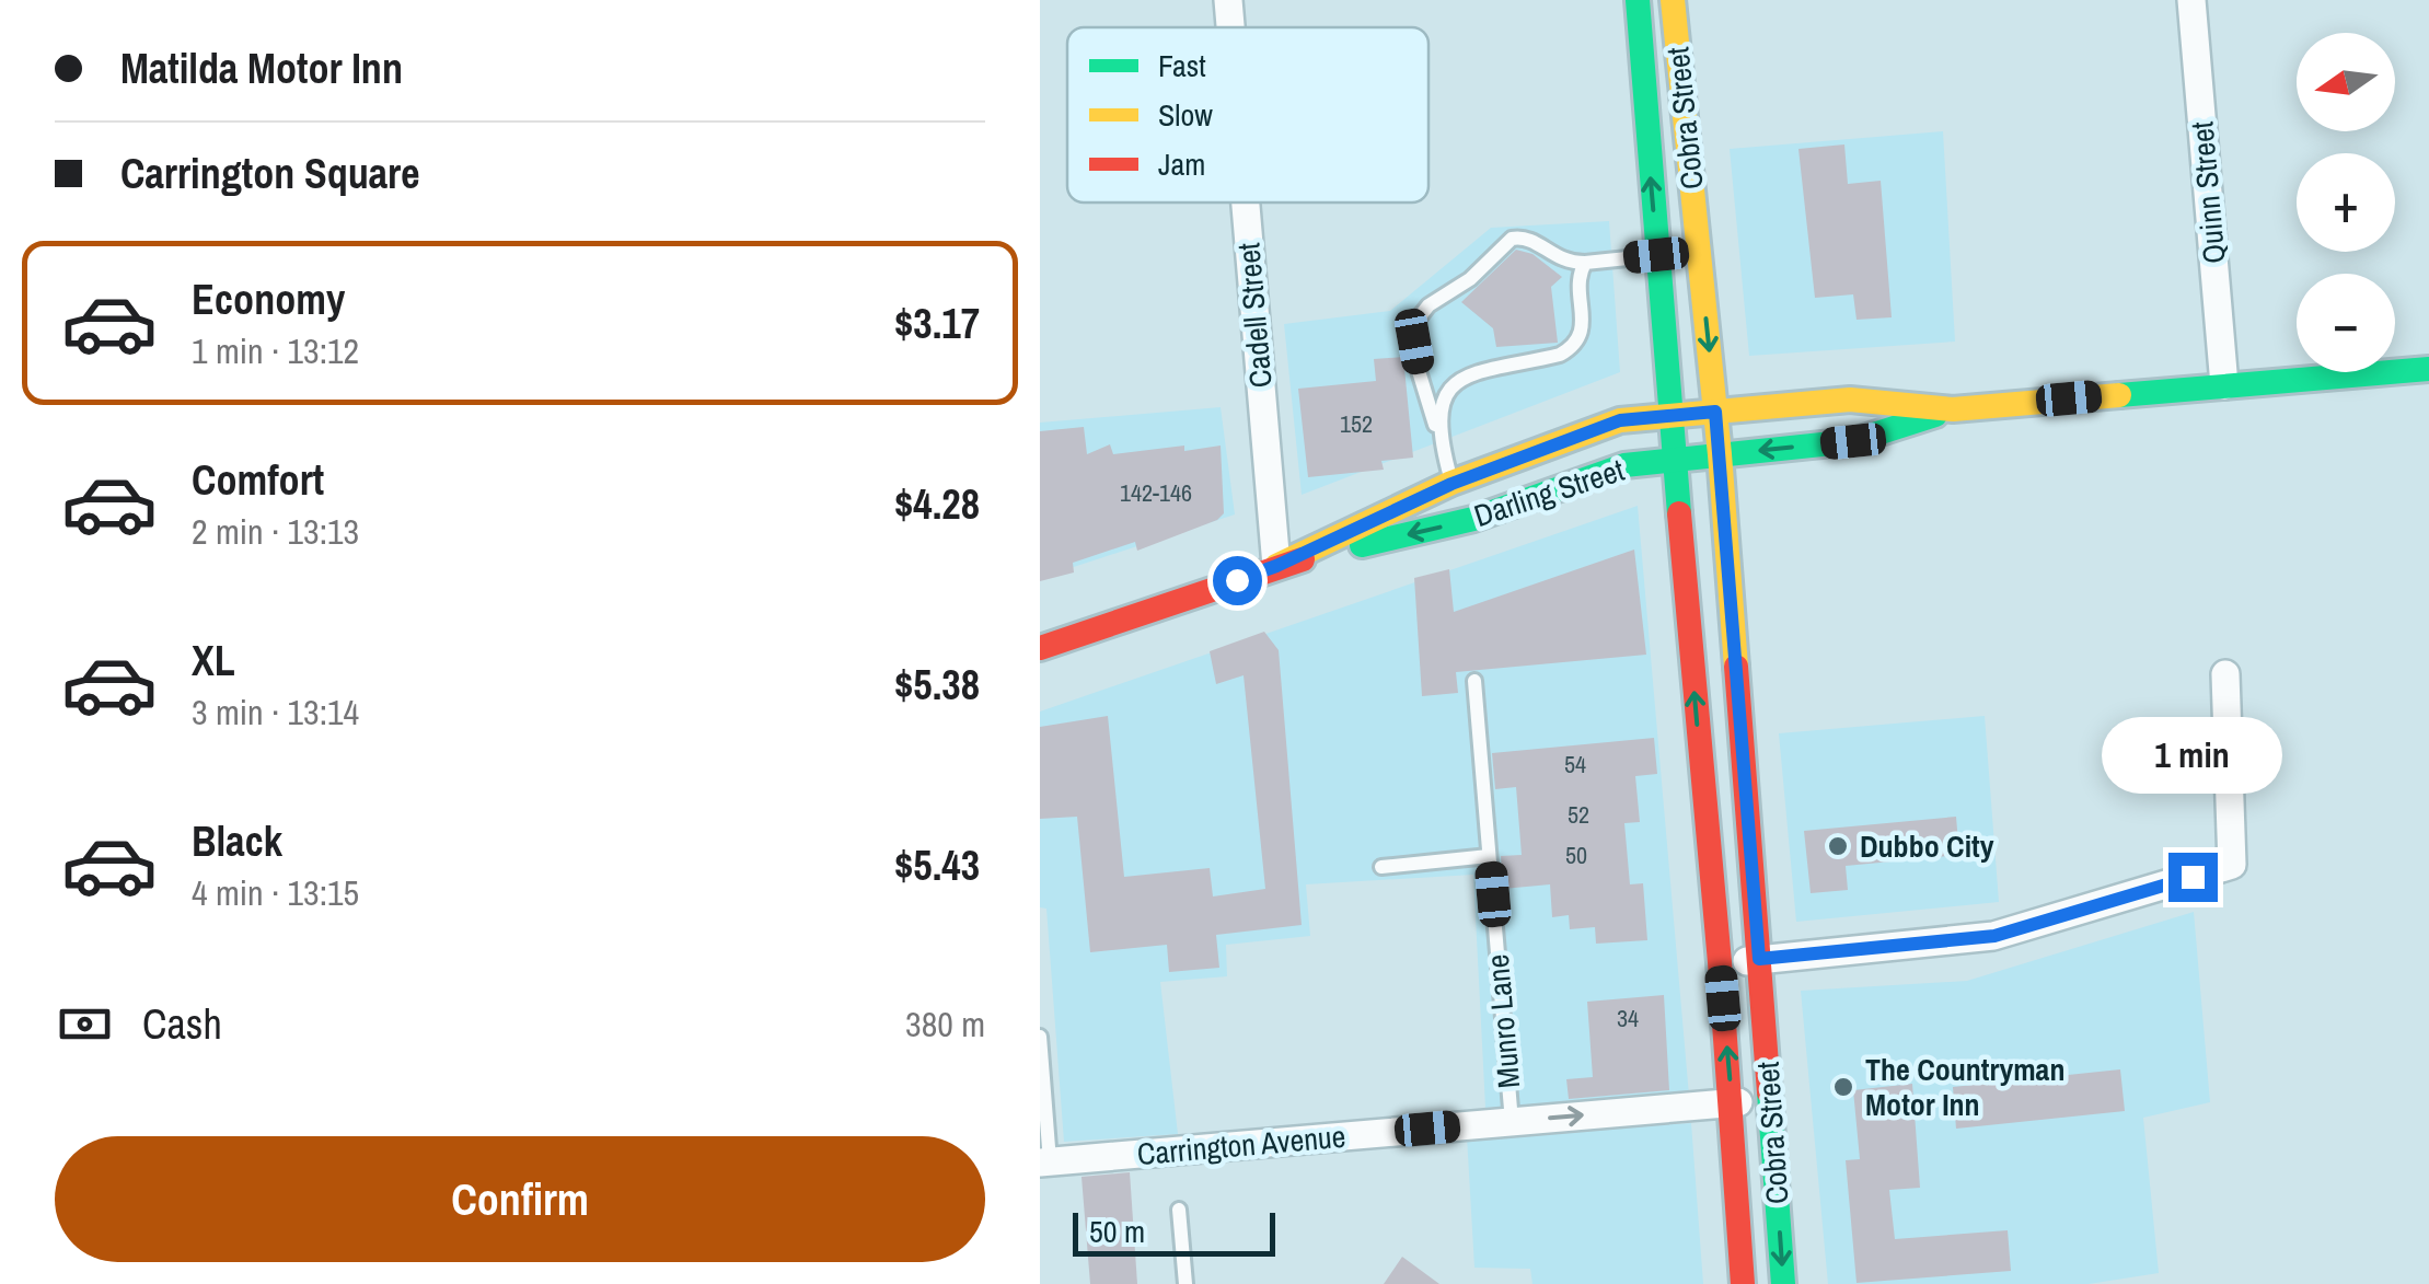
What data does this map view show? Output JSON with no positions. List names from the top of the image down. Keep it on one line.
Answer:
{"streets":{"main road":["Cobra Street","Darling Street"],"street":["Quinn Street","Cadell Street","Carrington Avenue"],"lane":["Munro Lane"]},"crossings":[["Cobra Street","Darling Street"],["Cobra Street","Carrington Avenue"],["Quinn Street","Darling Street"],["Cadell Street","Darling Street"],["Munro Lane","Carrington Avenue"]],"places":["Dubbo City","The Countryman Motor Inn"],"house_numbers":["152","142-146","54","52","50","34"],"legend":["Fast","Slow","Jam"],"scale_bar":"50 m","north":"left","page":{"banner":["Matilda Motor Inn","Carrington Square"],"map_buttons":["+","−"],"list":[{"name":"Economy","note":"1 min · 13:12","value":"$3.17"},{"name":"Comfort","note":"2 min · 13:13","value":"$4.28"},{"name":"XL","note":"3 min · 13:14","value":"$5.38"},{"name":"Black","note":"4 min · 13:15","value":"$5.43"}],"bubble":"1 min","pay":["Cash","380 m"],"buttons":"Confirm","scale":"50 m"}}
